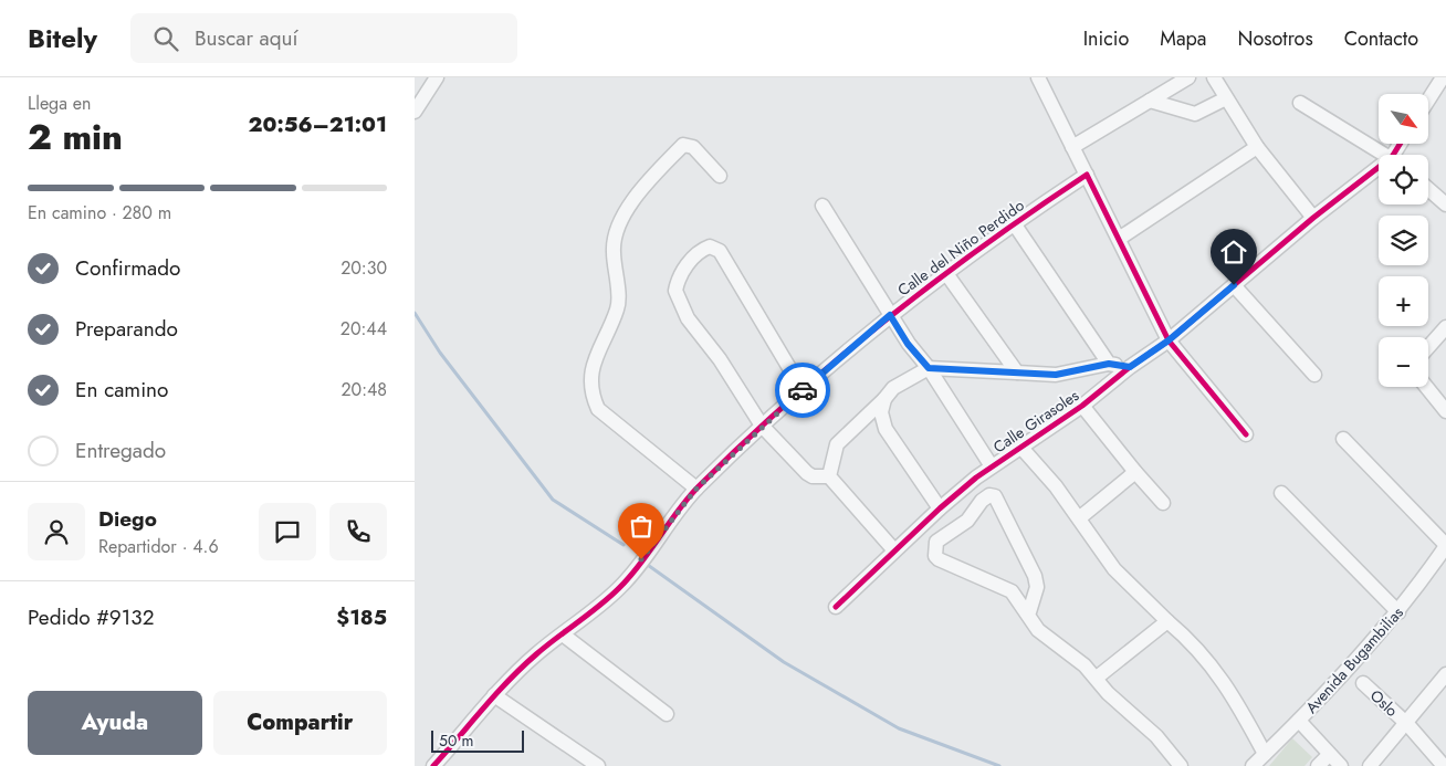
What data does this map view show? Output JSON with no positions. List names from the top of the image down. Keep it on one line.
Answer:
{"streets":{"street":["Calle del Niño Perdido","Calle Girasoles","Avenida Bugambilias","Oslo"]},"scale_bar":"50 m","north":"bottom right","page":{"header":"Bitely","search":"Buscar aquí","nav":["Inicio","Mapa","Nosotros","Contacto"],"heading":["2 min","Llega en","20:56–21:01"],"panel":["Diego","Repartidor · 4.6","Pedido #9132","$185"],"map_buttons":["+","−"],"bar":"En camino · 280 m","list":[["Confirmado","20:30"],["Preparando","20:44"],["En camino","20:48"],"Entregado"],"buttons":["Ayuda","Compartir"],"scale":"50 m"}}
